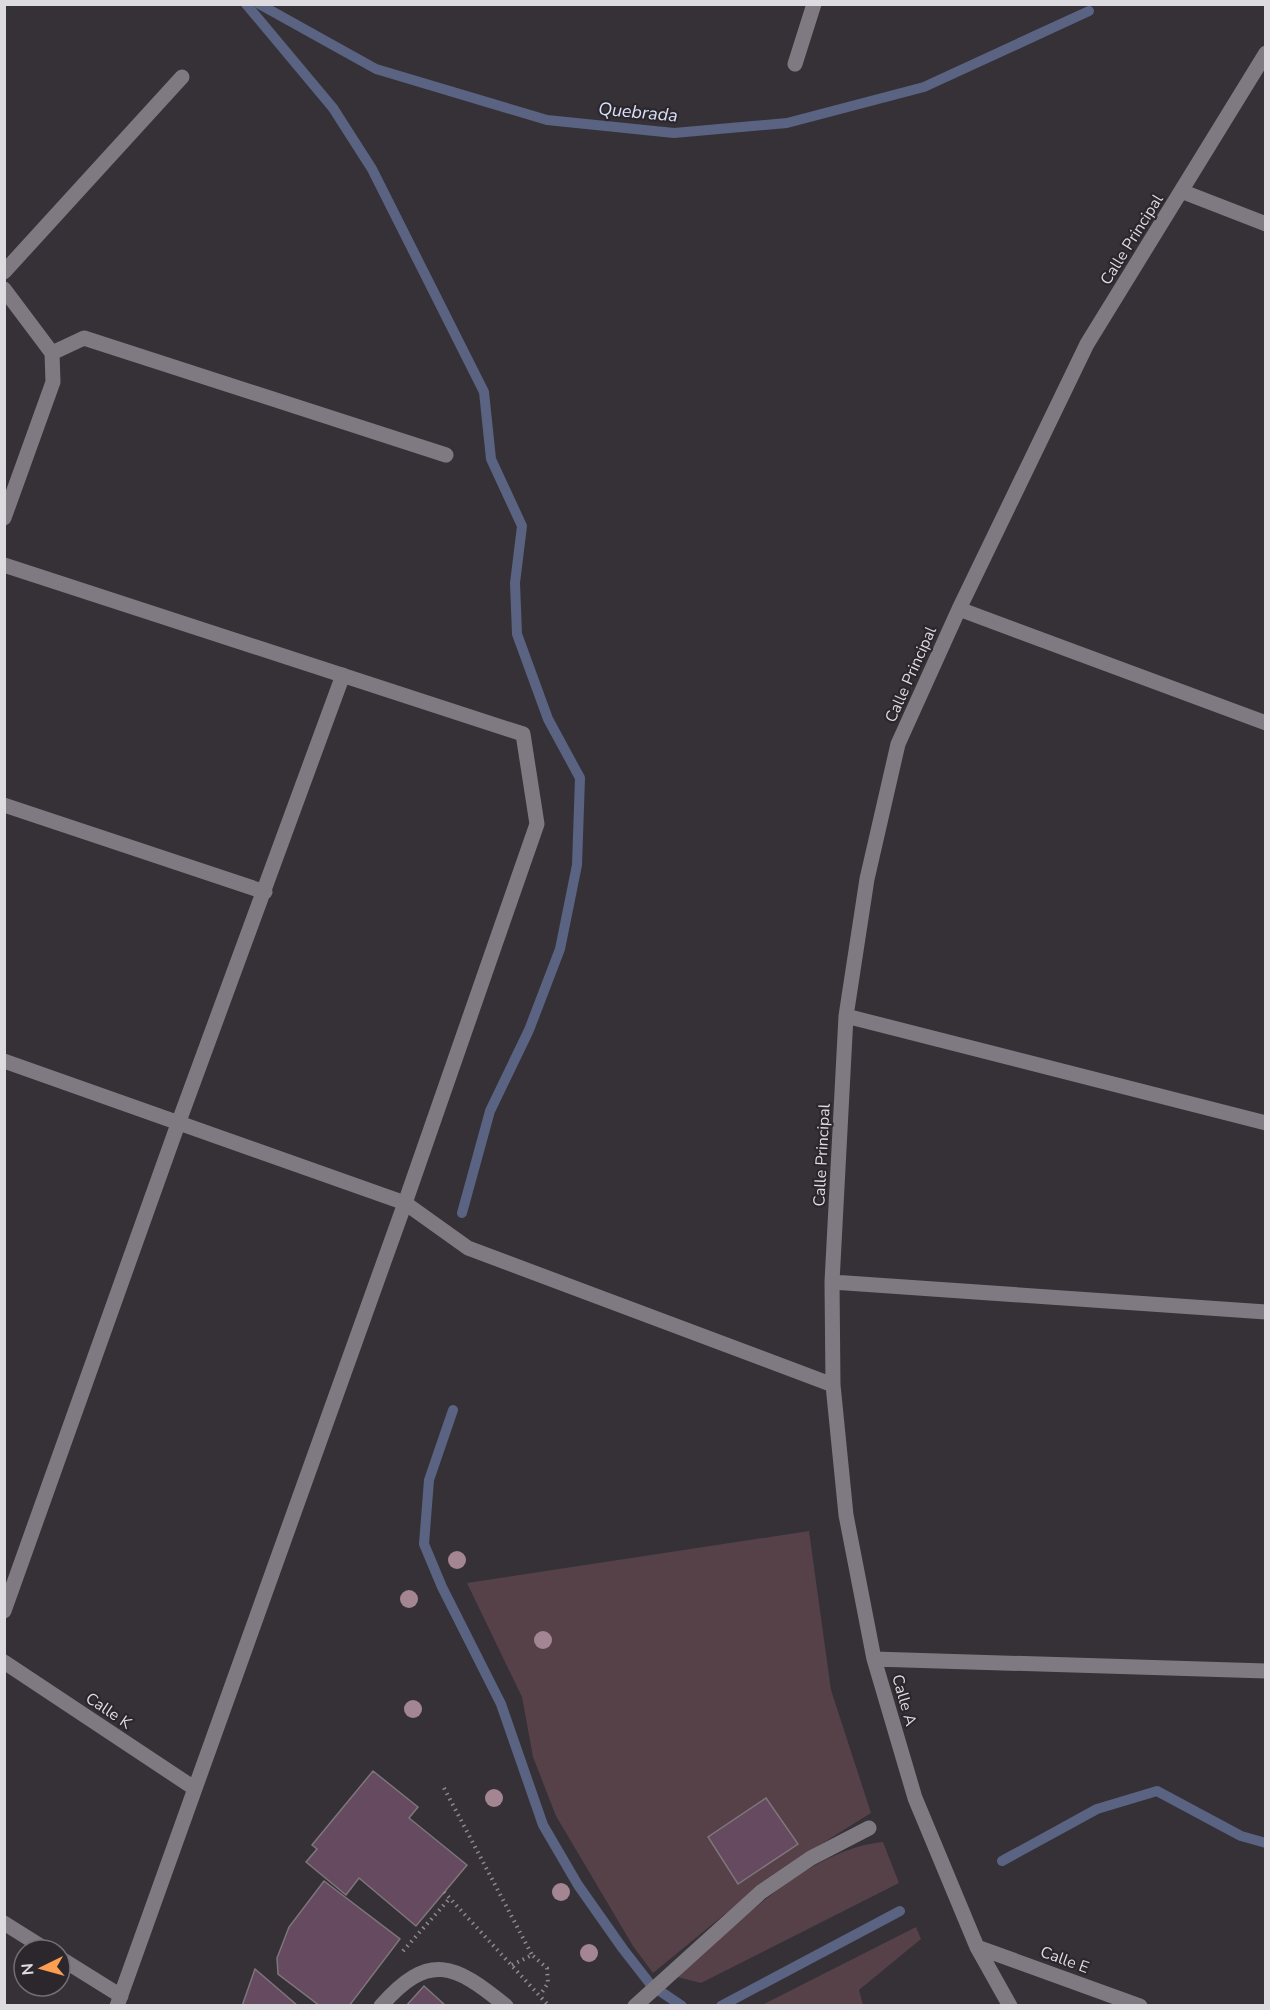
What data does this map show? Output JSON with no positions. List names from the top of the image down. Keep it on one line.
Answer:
{"streets":{"street":["Calle Principal","Calle A","Calle K","Calle E"]},"crossings":[["Calle Principal","Calle A"],["Calle A","Calle E"]],"water":["Quebrada"],"north":"left"}
